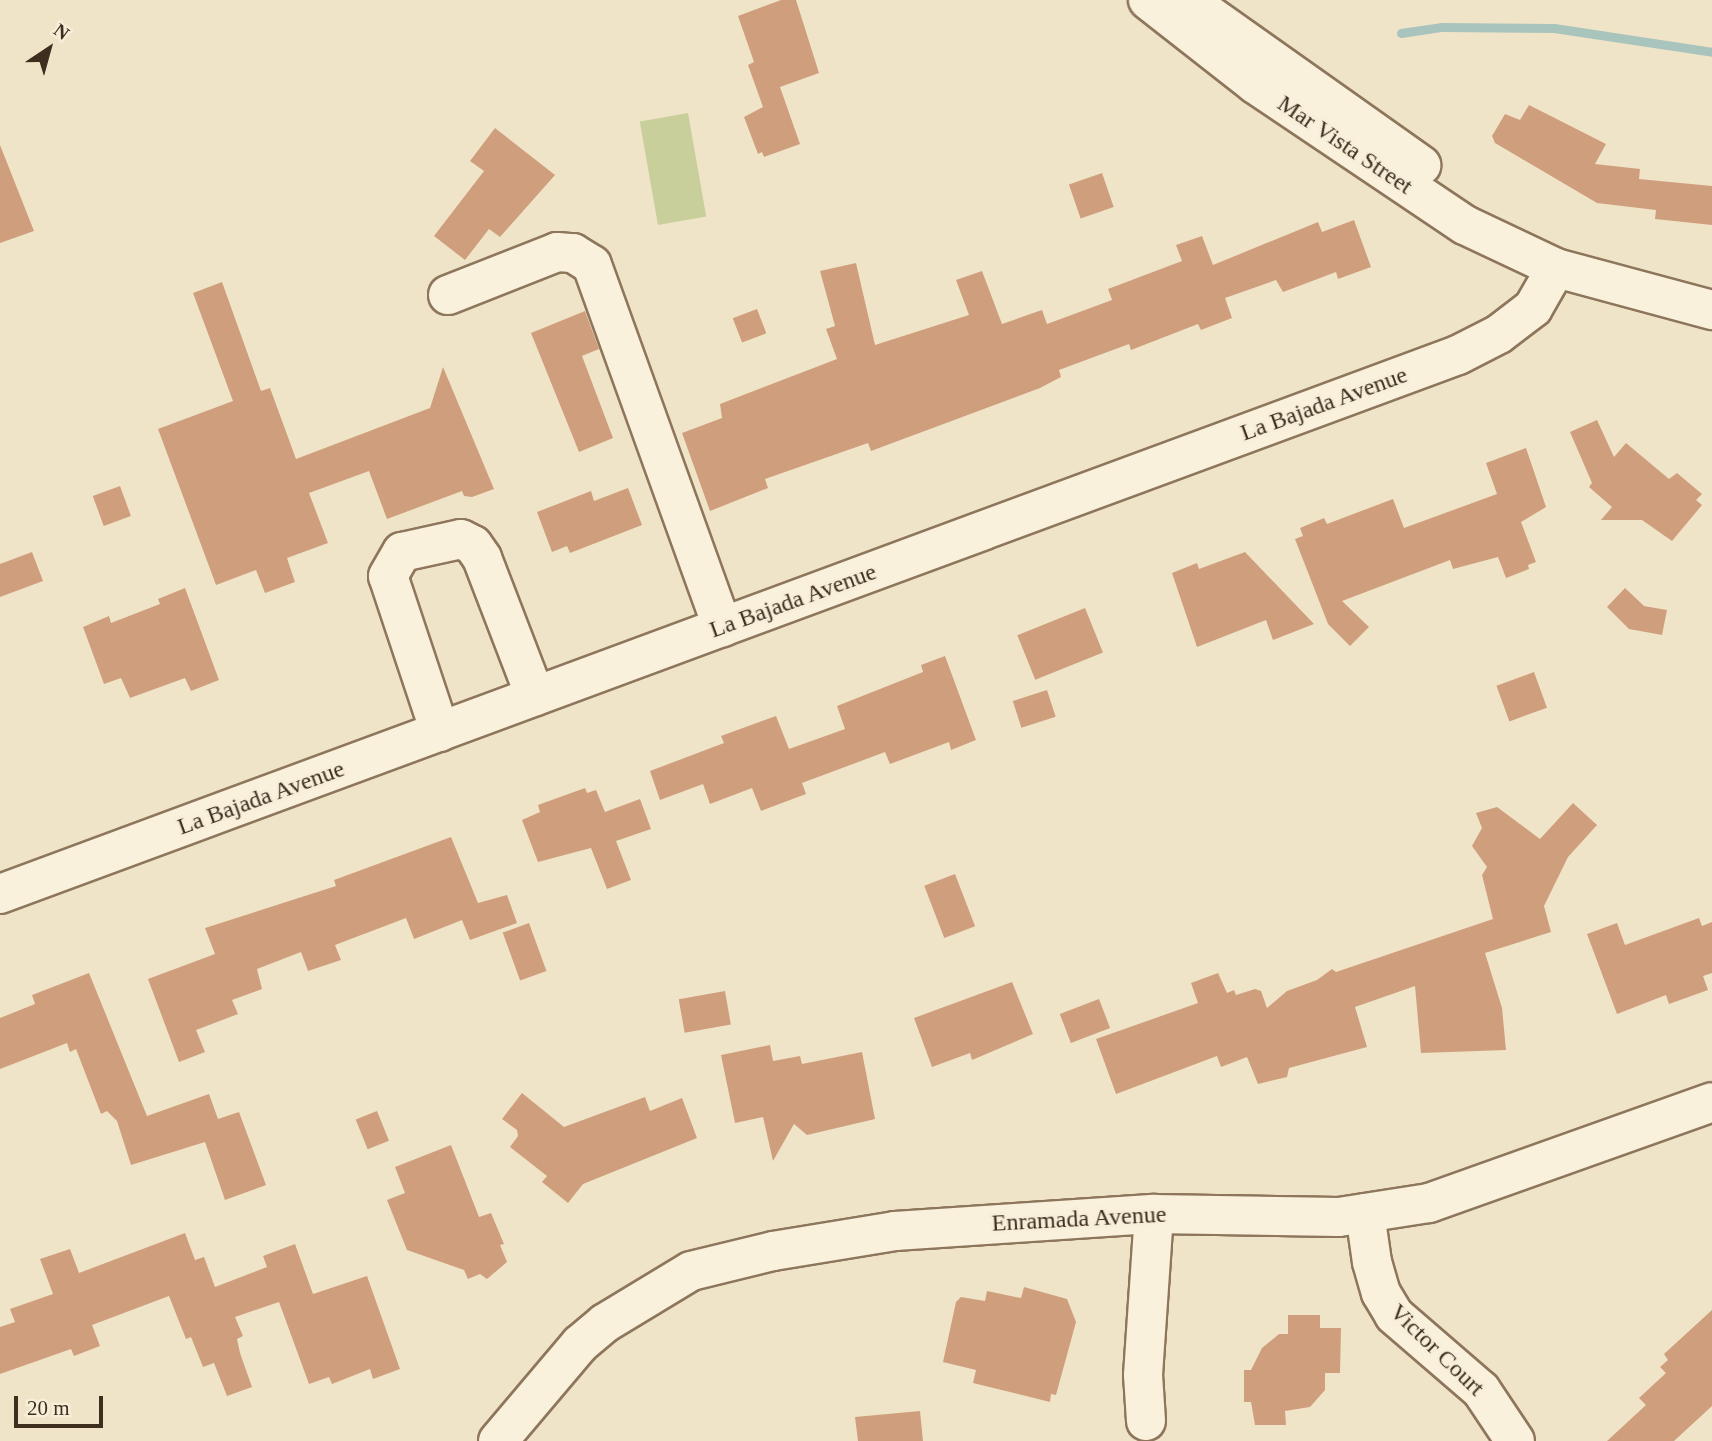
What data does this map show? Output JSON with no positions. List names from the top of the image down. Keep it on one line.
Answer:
{"streets":{"street":["Mar Vista Street","La Bajada Avenue","Enramada Avenue","Victor Court"]},"crossings":[["Mar Vista Street","La Bajada Avenue"],["Enramada Avenue","Victor Court"]],"scale_bar":"20 m","north":"top right"}
